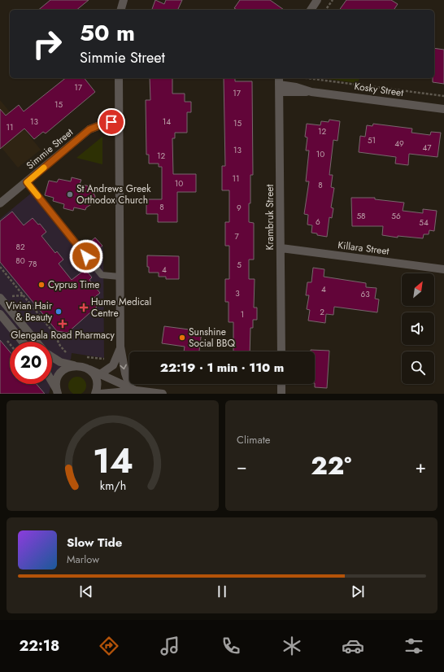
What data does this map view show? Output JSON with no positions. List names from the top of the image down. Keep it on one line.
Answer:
{"streets":{"street":["Kosky Street","Simmie Street","Krambruk Street","Killara Street"]},"crossings":[["Kosky Street","Krambruk Street"],["Krambruk Street","Killara Street"]],"places":{"other":["St Andrews Greek Orthodox Church","Cyprus Time","Vivian Hair & Beauty","Sunshine Social BBQ"],"health":["Hume Medical Centre","Glengala Road Pharmacy"]},"house_numbers":["17","17","15","13","14","15","11","12","51","49","47","13","10","12","11","10","8","8","9","58","56","6","54","7","82","80","78","5","4","4","3","63","2","1"],"north":"top right","page":{"turn":["50 m","Simmie Street"],"limit":"20","trip":"22:19 · 1 min · 110 m","tile":"Climate","heat":["−","22°","+"],"song":["Slow Tide","Marlow"],"tabs":"22:18","gauge":["14","km/h"]}}
